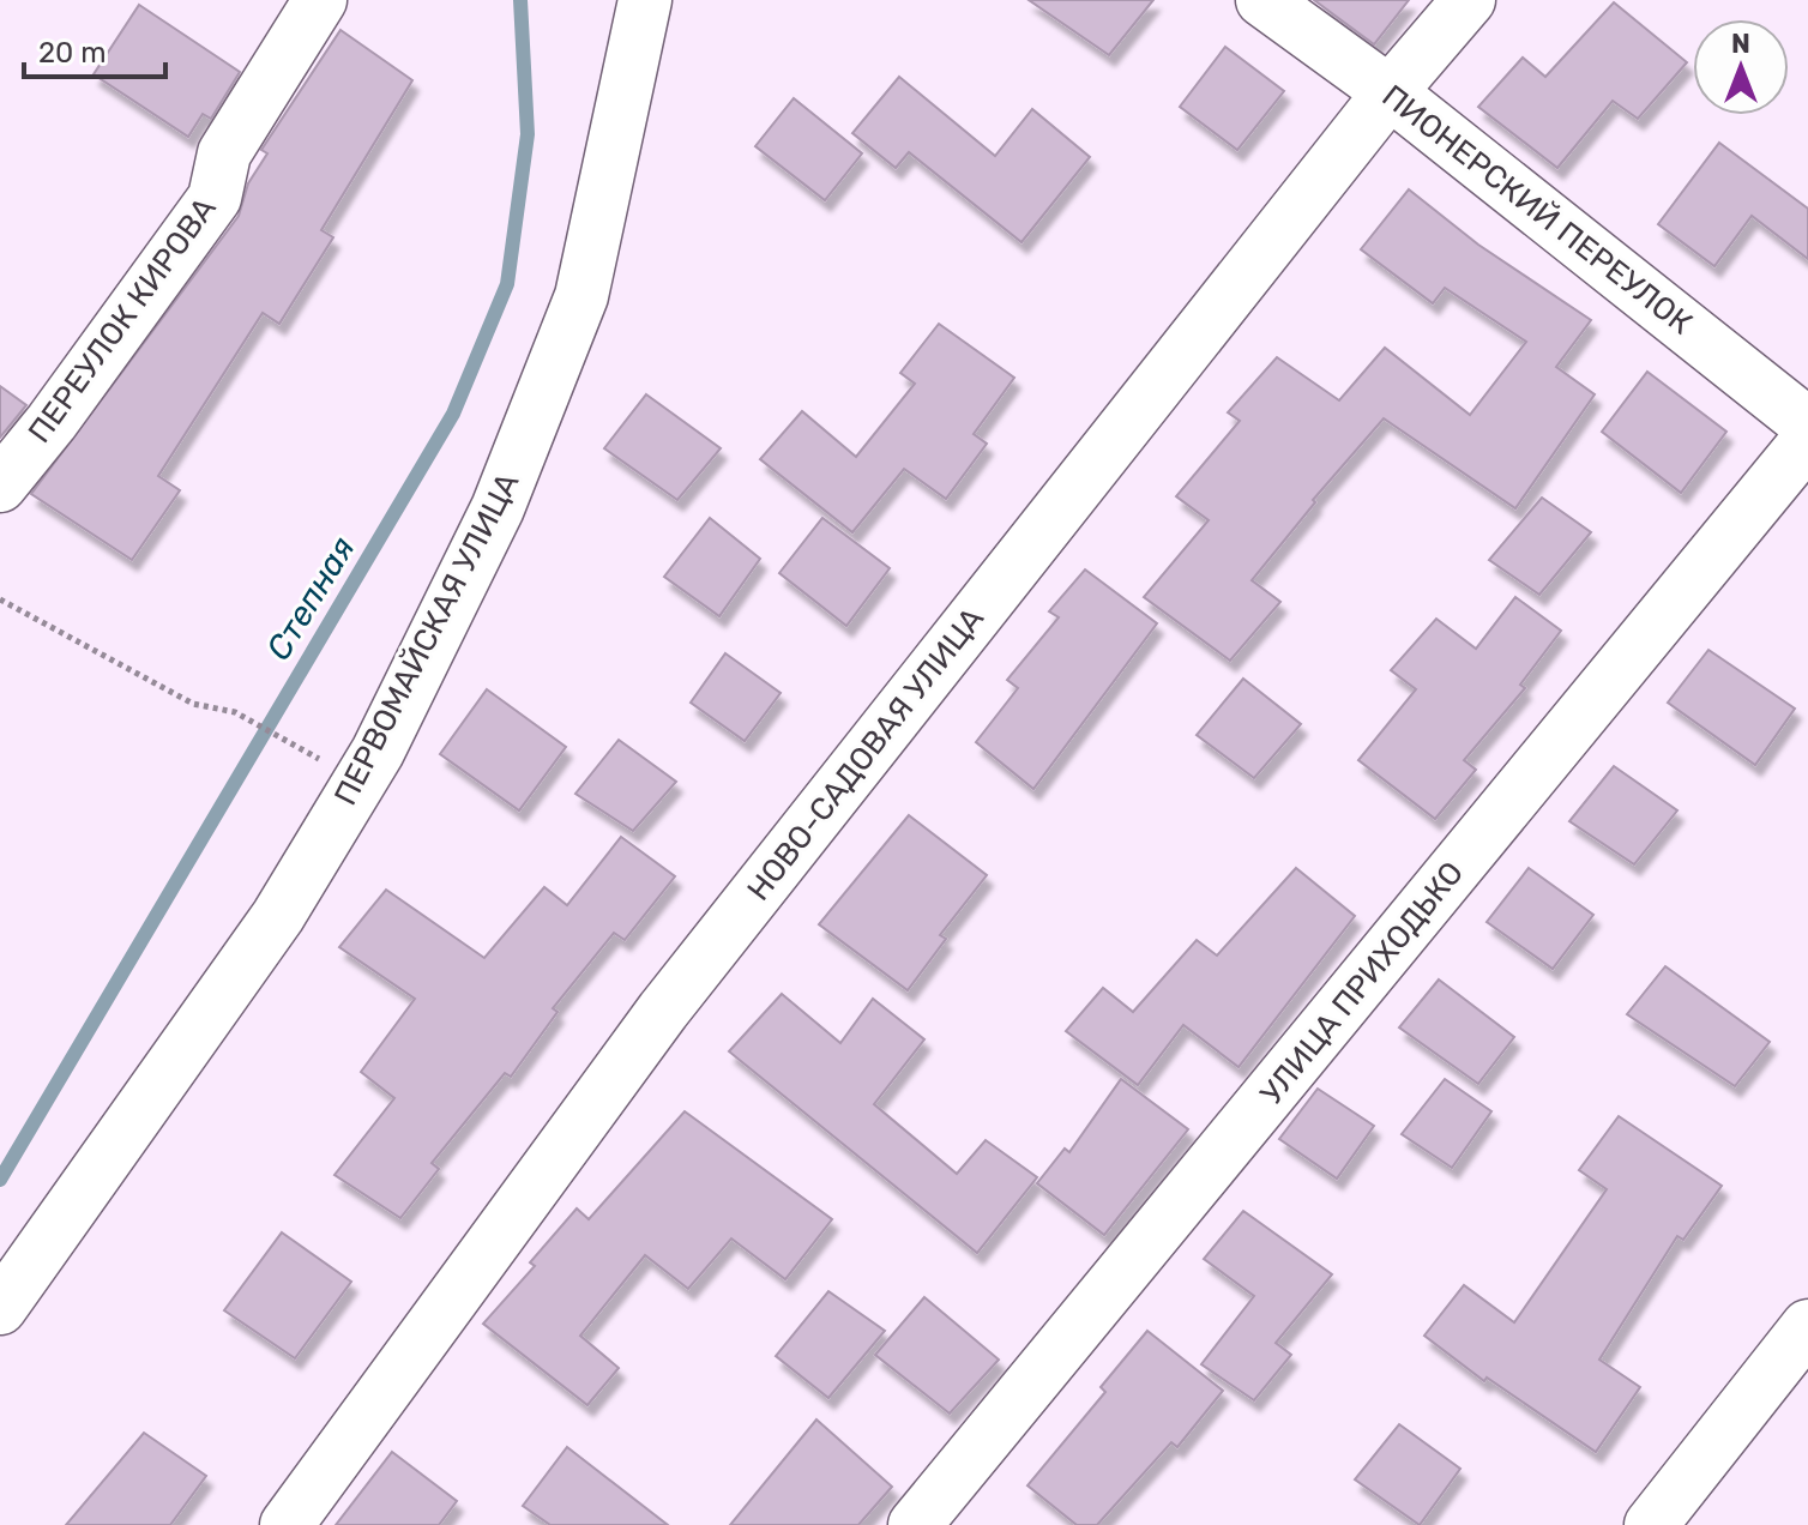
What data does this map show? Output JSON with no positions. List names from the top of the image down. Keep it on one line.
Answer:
{"streets":{"street":["ПИОНЕРСКИЙ ПЕРЕУЛОК","ПЕРЕУЛОК КИРОВА","ПЕРВОМАЙСКАЯ УЛИЦА","НОВО-САДОВАЯ УЛИЦА","УЛИЦА ПРИХОДЬКО"]},"crossings":[["ПИОНЕРСКИЙ ПЕРЕУЛОК","НОВО-САДОВАЯ УЛИЦА"]],"water":["Степная"],"scale_bar":"20 m","north":"top"}
